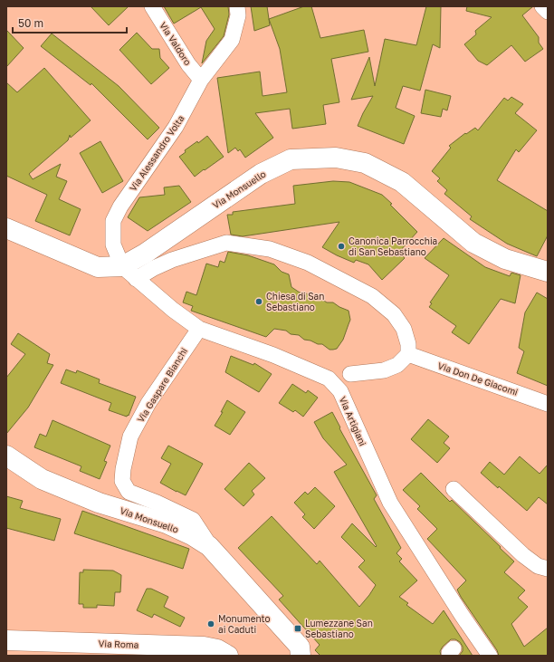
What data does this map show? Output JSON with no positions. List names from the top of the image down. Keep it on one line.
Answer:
{"streets":{"main road":["Via Monsuello","Via Roma"],"street":["Via Valdoro","Via Alessandro Volta","Via Don De Giacomi","Via Gaspare Bianchi","Via Artigiani"]},"crossings":[["Via Valdoro","Via Alessandro Volta"],["Via Alessandro Volta","Via Monsuello"],["Via Alessandro Volta","Via Artigiani"],["Via Monsuello","Via Gaspare Bianchi"],["Via Monsuello","Via Artigiani"],["Via Gaspare Bianchi","Via Artigiani"]],"places":{"other":["Canonica Parrocchia di San Sebastiano","Chiesa di San Sebastiano","Monumento ai Caduti"],"transit":["Lumezzane San Sebastiano"]},"scale_bar":"50 m"}
